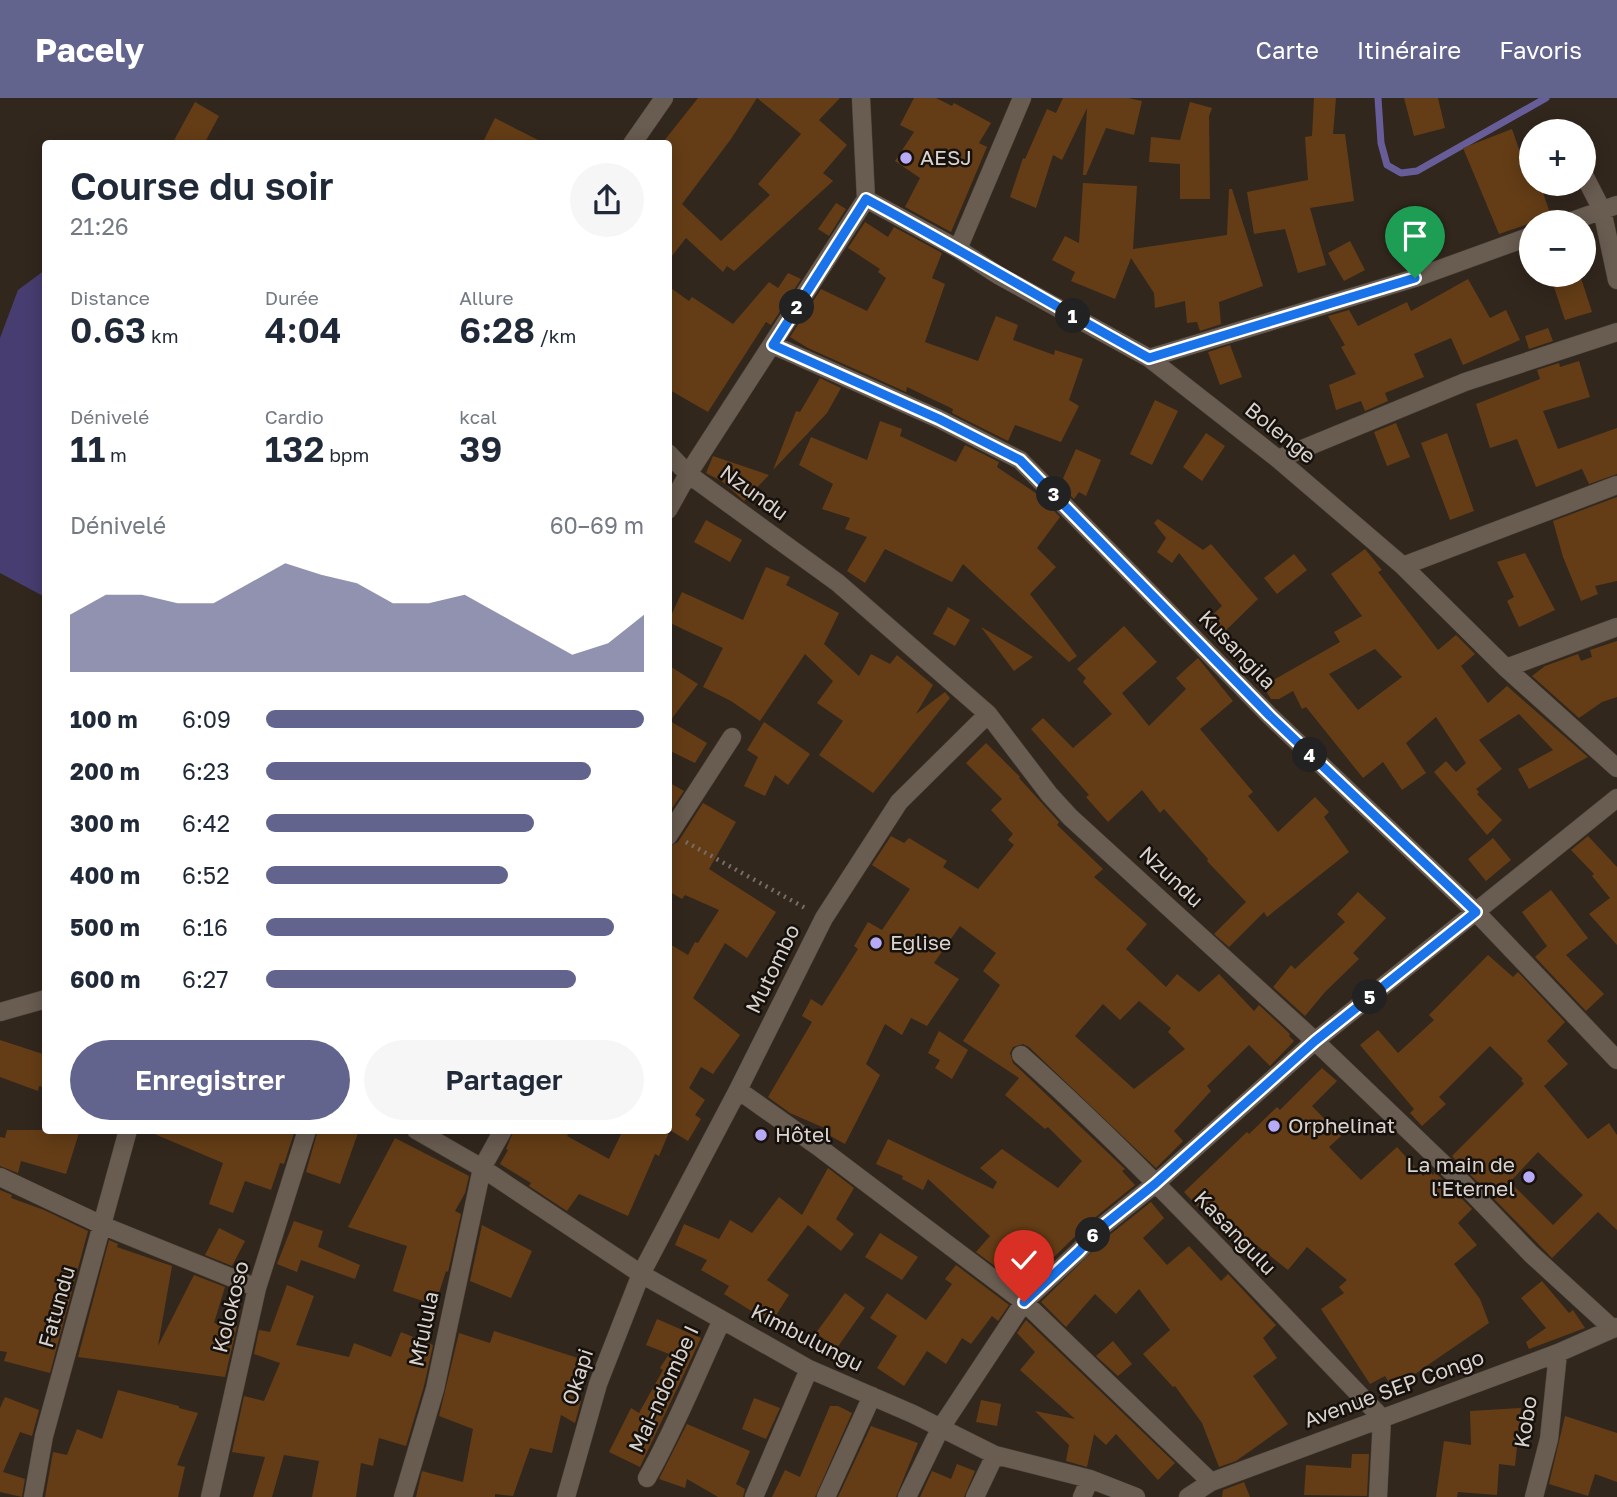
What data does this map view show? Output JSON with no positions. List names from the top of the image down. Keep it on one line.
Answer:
{"streets":{"street":["Bolenge","Nzundu","Kusangila","Mutombo","Kasangulu","Fatundu","Kolokoso","Mfulula","Kimbulungu","Okapi","Mai-ndombe I","Avenue SEP Congo","Kobo"]},"crossings":[["Nzundu","Mutombo"],["Nzundu","Avenue SEP Congo"],["Mutombo","Kimbulungu"],["Mutombo","Okapi"],["Kasangulu","Avenue SEP Congo"],["Mfulula","Kimbulungu"],["Kimbulungu","Okapi"],["Kimbulungu","Mai-ndombe I"],["Avenue SEP Congo","Kobo"]],"places":["AESJ","Eglise","Orphelinat","Hôtel","La main de l'Eternel"],"page":{"header":"Pacely","nav":["Carte","Itinéraire","Favoris"],"map_buttons":["+","−"],"heading":["Course du soir","21:26"],"stats":[["Distance","0.63 km"],["Durée","4:04"],["Allure","6:28 /km"],["Dénivelé","11 m"],["Cardio","132 bpm"],["kcal","39"]],"pins":["2","1","3","4","5","6"],"chart":["Dénivelé","60–69 m"],"list":[{"name":"100 m","note":"6:09"},{"name":"200 m","note":"6:23"},{"name":"300 m","note":"6:42"},{"name":"400 m","note":"6:52"},{"name":"500 m","note":"6:16"},{"name":"600 m","note":"6:27"}],"buttons":["Enregistrer","Partager"]}}
